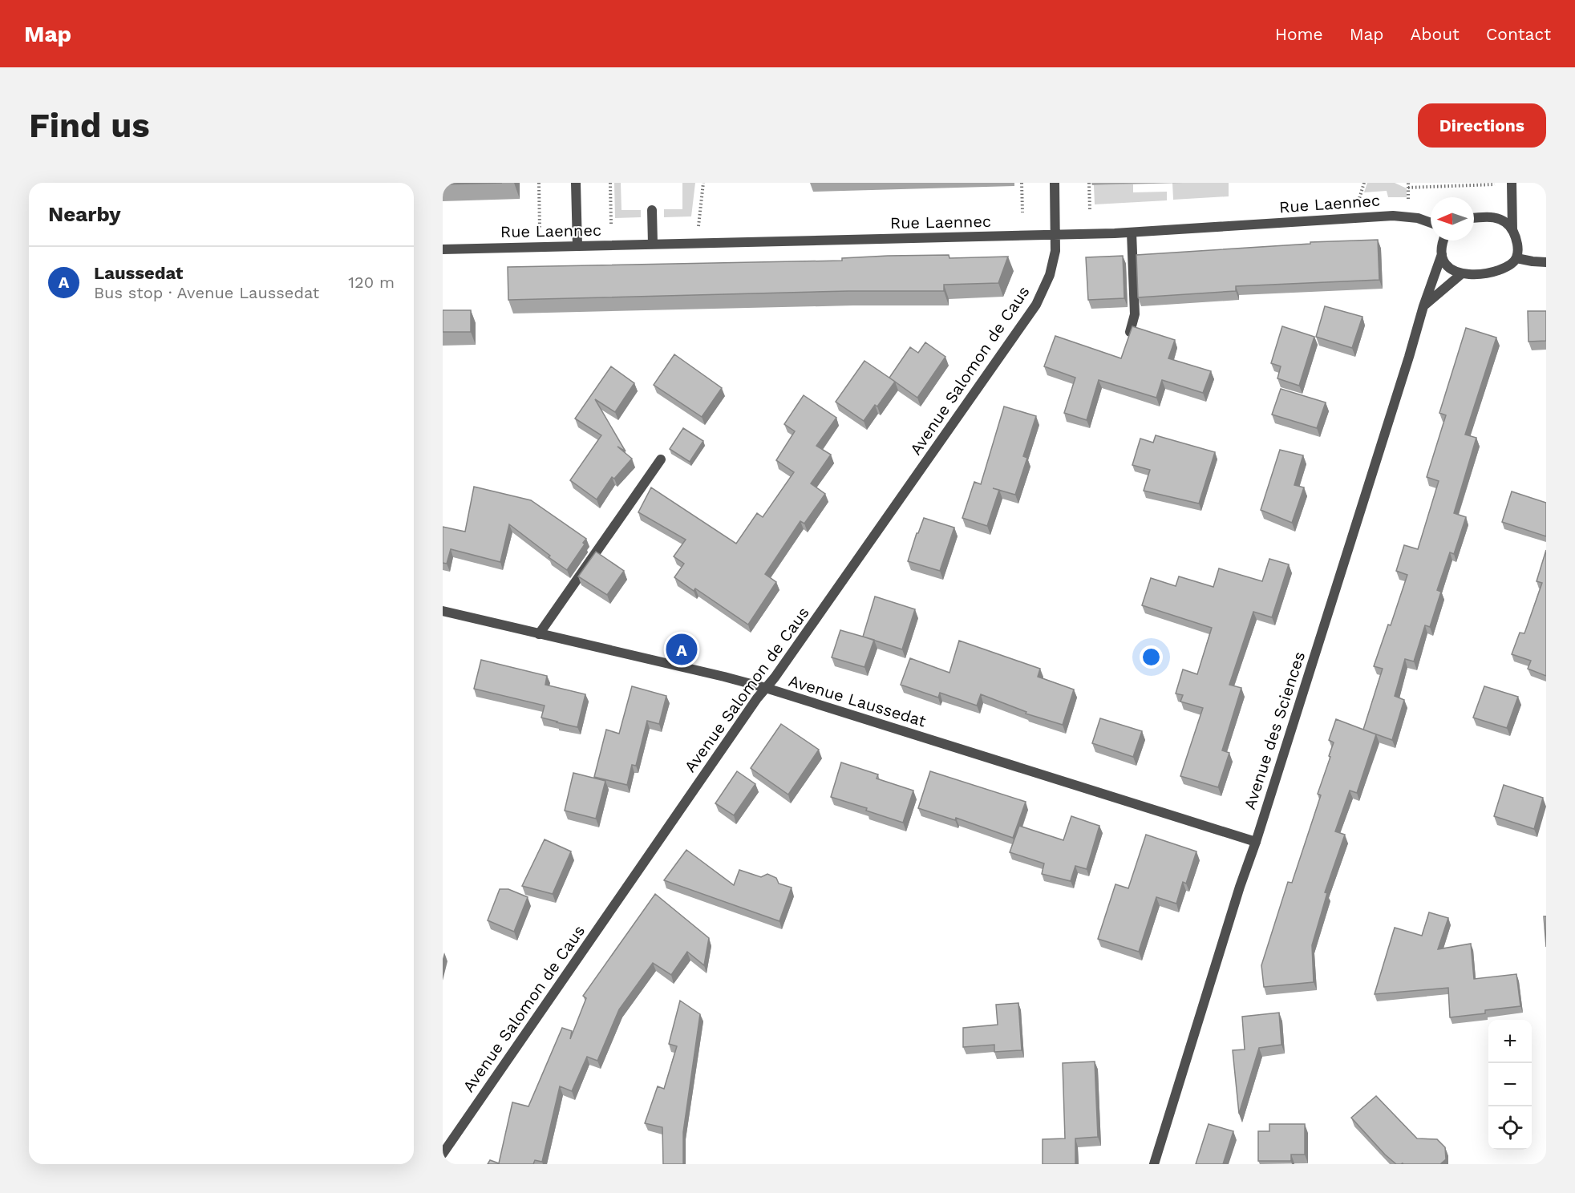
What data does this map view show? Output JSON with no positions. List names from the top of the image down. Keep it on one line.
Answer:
{"streets":{"street":["Rue Laennec","Avenue Salomon de Caus","Avenue Laussedat","Avenue des Sciences"]},"crossings":[["Rue Laennec","Avenue Salomon de Caus"],["Avenue Salomon de Caus","Avenue Laussedat"],["Avenue Laussedat","Avenue des Sciences"]],"north":"left","page":{"header":"Map","nav":["Home","Map","About","Contact"],"buttons":"Directions","title":"Find us","heading":"Nearby","list":[{"mark":"A","name":"Laussedat","note":"Bus stop · Avenue Laussedat","value":"120 m"}],"pins":"A","map_buttons":["+","−"]}}
